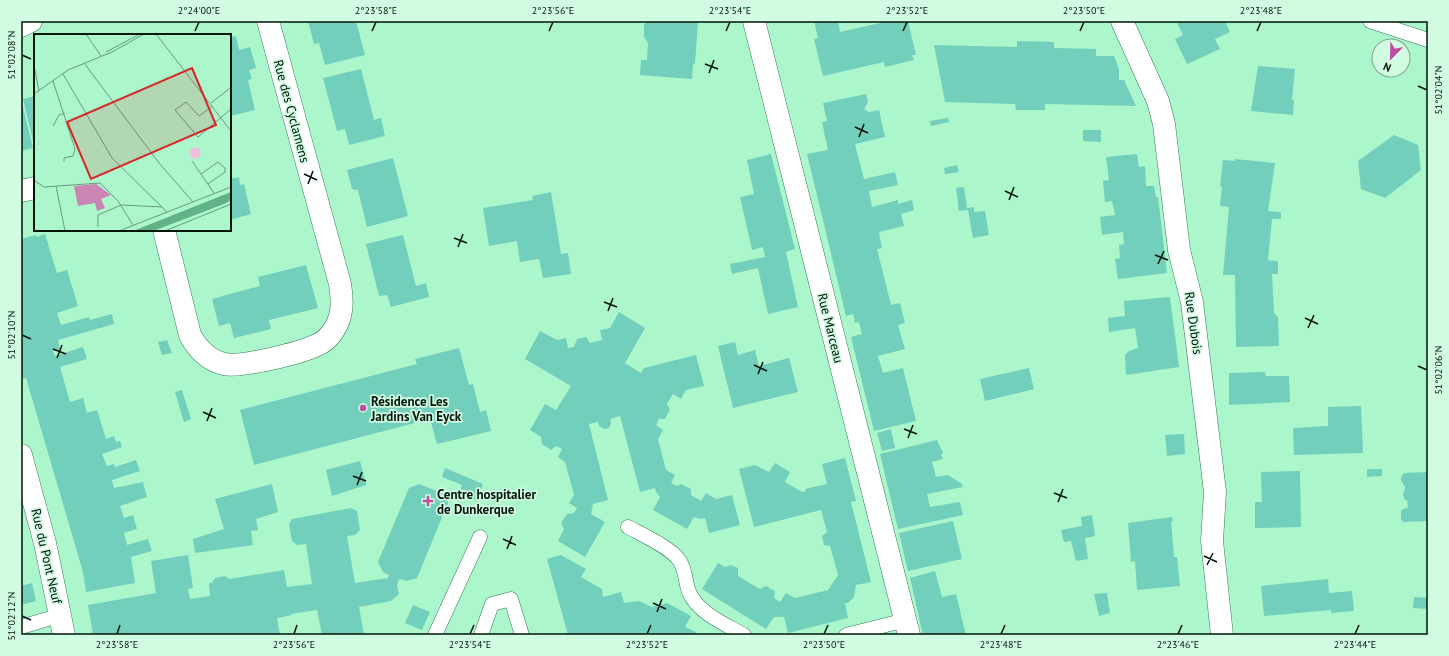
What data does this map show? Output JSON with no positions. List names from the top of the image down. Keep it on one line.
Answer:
{"streets":{"street":["Rue des Cyclamens","Rue Dubois","Rue Marceau","Rue du Pont Neuf"]},"places":{"other":["Résidence Les Jardins Van Eyck"],"health":["Centre hospitalier de Dunkerque"]},"north":"bottom left","coordinates":["2°24'00\"E","2°23'58\"E","2°23'56\"E","2°23'54\"E","2°23'52\"E","2°23'50\"E","2°23'48\"E","51°02'08\"N","51°02'04\"N","51°02'10\"N","51°02'06\"N","51°02'12\"N","2°23'46\"E","2°23'44\"E"]}
